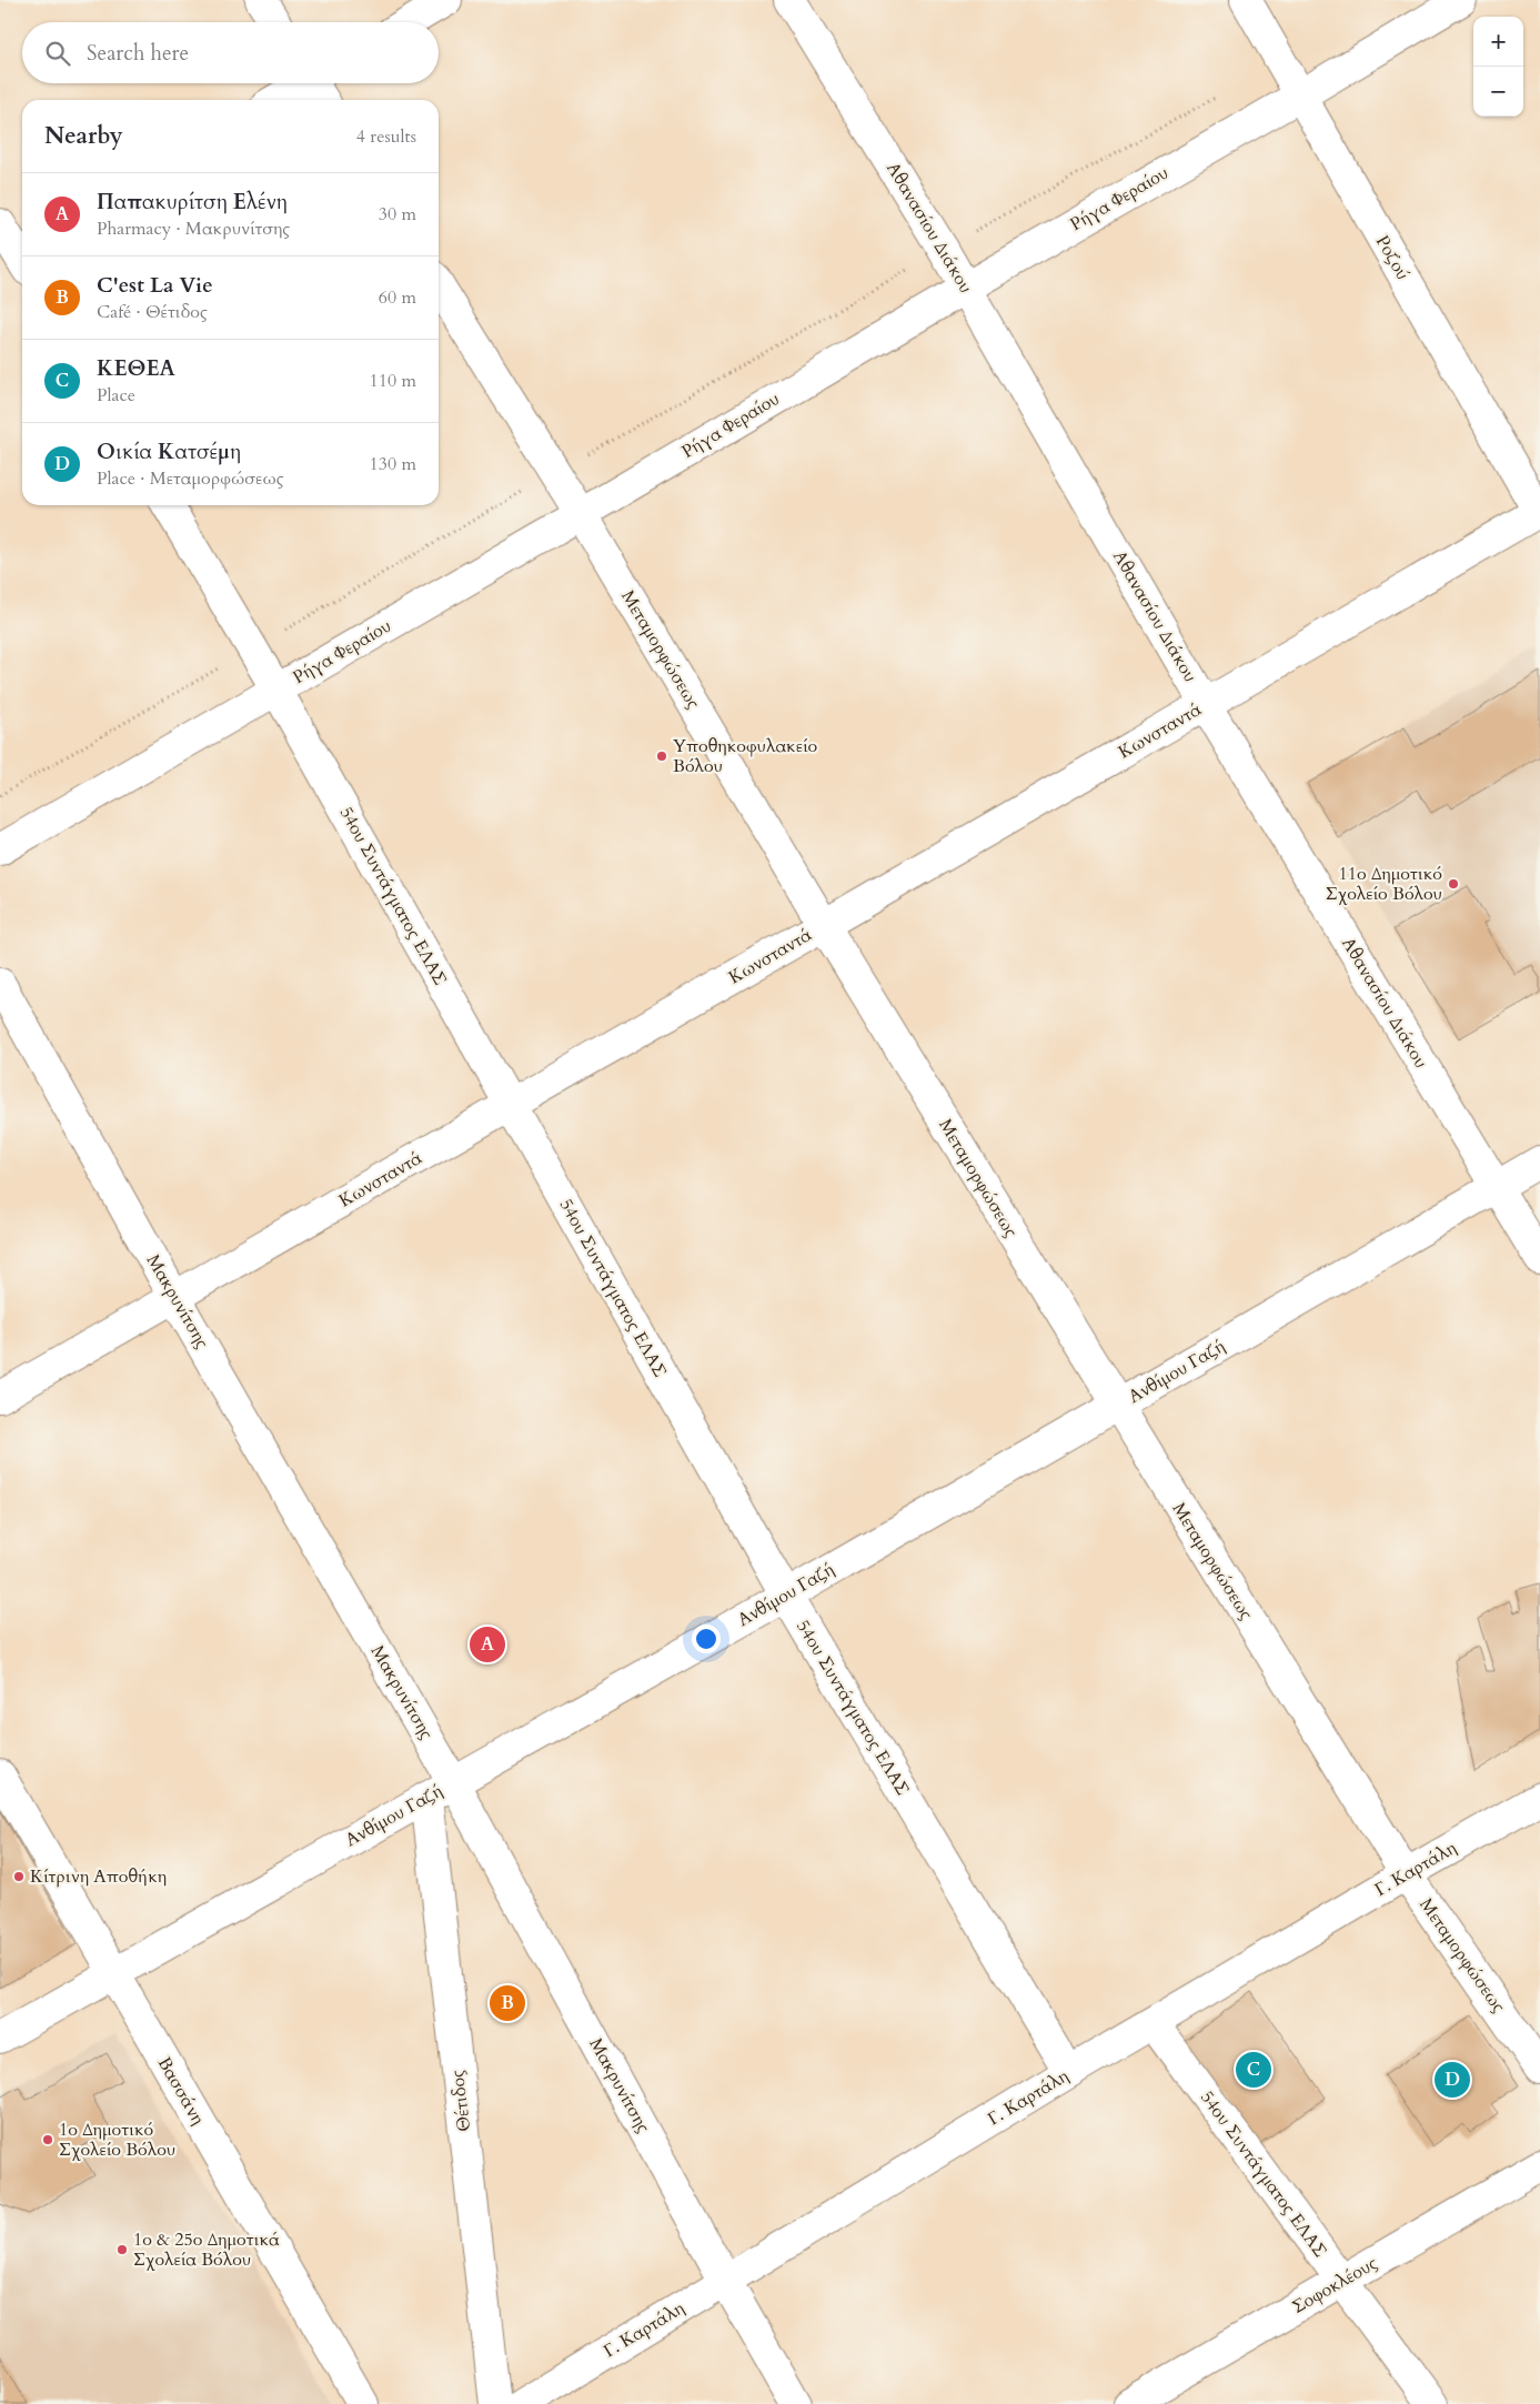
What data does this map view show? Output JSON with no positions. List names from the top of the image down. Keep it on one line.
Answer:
{"streets":{"street":["Ρήγα Φεραίου","Αθανασίου Διάκου","Ροζού","Μεταμορφώσεως","Κωνσταντά","54ου Συντάγματος ΕΛΑΣ","Μακρυνίτσης","Ανθίμου Γαζή","Γ. Καρτάλη","Βασσάνη","Θέτιδος","Σοφοκλέους"]},"crossings":[["Ρήγα Φεραίου","Αθανασίου Διάκου"],["Ρήγα Φεραίου","Ροζού"],["Ρήγα Φεραίου","Μεταμορφώσεως"],["Ρήγα Φεραίου","54ου Συντάγματος ΕΛΑΣ"],["Αθανασίου Διάκου","Κωνσταντά"],["Αθανασίου Διάκου","Ανθίμου Γαζή"],["Ροζού","Κωνσταντά"],["Μεταμορφώσεως","Κωνσταντά"],["Μεταμορφώσεως","Ανθίμου Γαζή"],["Μεταμορφώσεως","Γ. Καρτάλη"],["Κωνσταντά","54ου Συντάγματος ΕΛΑΣ"],["Κωνσταντά","Μακρυνίτσης"],["54ου Συντάγματος ΕΛΑΣ","Ανθίμου Γαζή"],["54ου Συντάγματος ΕΛΑΣ","Γ. Καρτάλη"],["54ου Συντάγματος ΕΛΑΣ","Σοφοκλέους"],["Μακρυνίτσης","Ανθίμου Γαζή"],["Μακρυνίτσης","Γ. Καρτάλη"],["Ανθίμου Γαζή","Βασσάνη"],["Ανθίμου Γαζή","Θέτιδος"]],"places":["Υποθηκοφυλακείο Βόλου","11ο Δημοτικό Σχολείο Βόλου","Κίτρινη Αποθήκη","1ο Δημοτικό Σχολείο Βόλου","1ο & 25ο Δημοτικά Σχολεία Βόλου"],"page":{"map_buttons":["+","−"],"search":"Search here","heading":["Nearby","4 results"],"list":[{"mark":"A","name":"Παπακυρίτση Ελένη","note":"Pharmacy · Μακρυνίτσης","value":"30 m"},{"mark":"B","name":"C'est La Vie","note":"Café · Θέτιδος","value":"60 m"},{"mark":"C","name":"ΚΕΘΕΑ","note":"Place","value":"110 m"},{"mark":"D","name":"Οικία Κατσέμη","note":"Place · Μεταμορφώσεως","value":"130 m"}],"pins":["A","B","C","D"]}}
